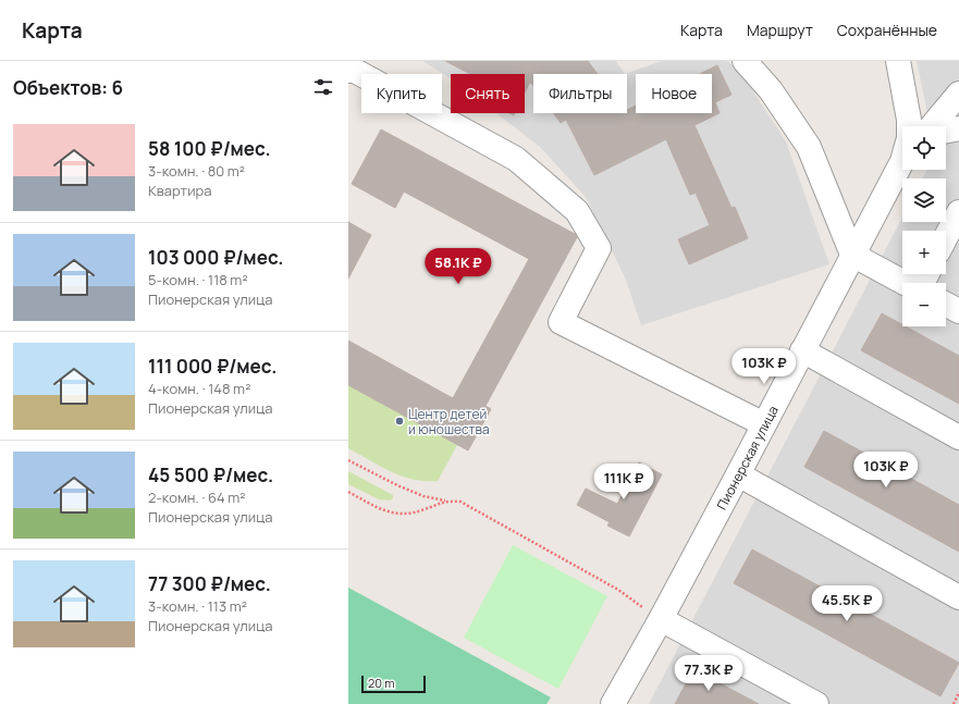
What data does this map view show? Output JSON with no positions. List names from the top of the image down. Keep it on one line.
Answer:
{"streets":{"street":["Пионерская улица"]},"places":["Центр детей и юношества"],"scale_bar":"20 m","page":{"header":"Карта","nav":["Карта","Маршрут","Сохранённые"],"heading":"Объектов: 6","chip":["Купить","Снять","Фильтры","Новое"],"list":[{"name":"58 100 ₽/мес.","note":"3-комн. · 80 m² · Квартира"},{"name":"103 000 ₽/мес.","note":"5-комн. · 118 m² · Пионерская улица"},{"name":"111 000 ₽/мес.","note":"4-комн. · 148 m² · Пионерская улица"},{"name":"45 500 ₽/мес.","note":"2-комн. · 64 m² · Пионерская улица"},{"name":"77 300 ₽/мес.","note":"3-комн. · 113 m² · Пионерская улица"}],"map_buttons":["+","−"],"price":["58.1K ₽","103K ₽","103K ₽","111K ₽","45.5K ₽","77.3K ₽"],"scale":"20 m"}}
